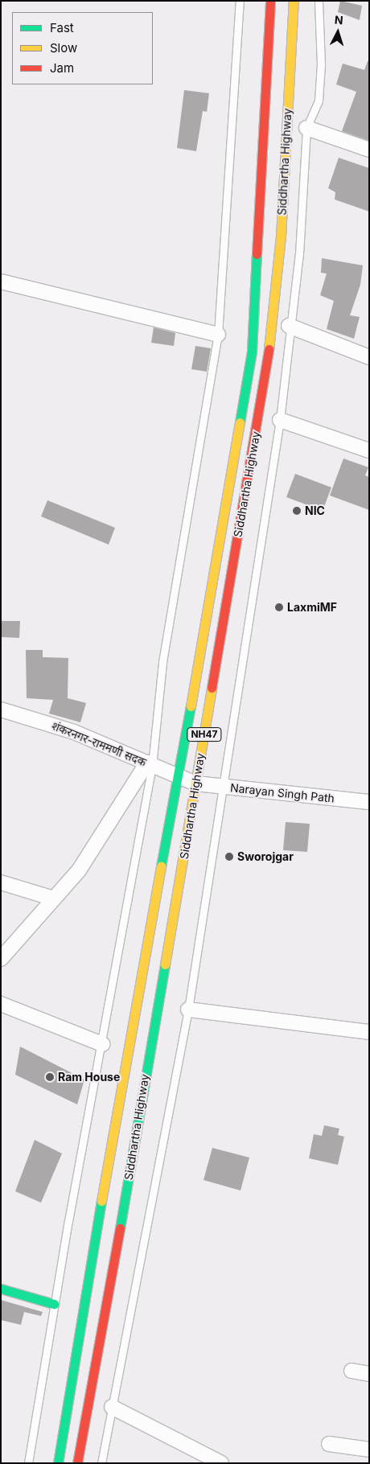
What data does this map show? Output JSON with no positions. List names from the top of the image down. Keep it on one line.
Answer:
{"streets":{"main road":["Siddhartha Highway","NH47"],"street":["शंकरनगर-राममणी सदक","Narayan Singh Path"]},"crossings":[["Siddhartha Highway","शंकरनगर-राममणी सदक"],["Siddhartha Highway","Narayan Singh Path"],["शंकरनगर-राममणी सदक","Narayan Singh Path"]],"places":["NIC","LaxmiMF","Sworojgar","Ram House"],"legend":["Fast","Slow","Jam"],"north":"top"}
